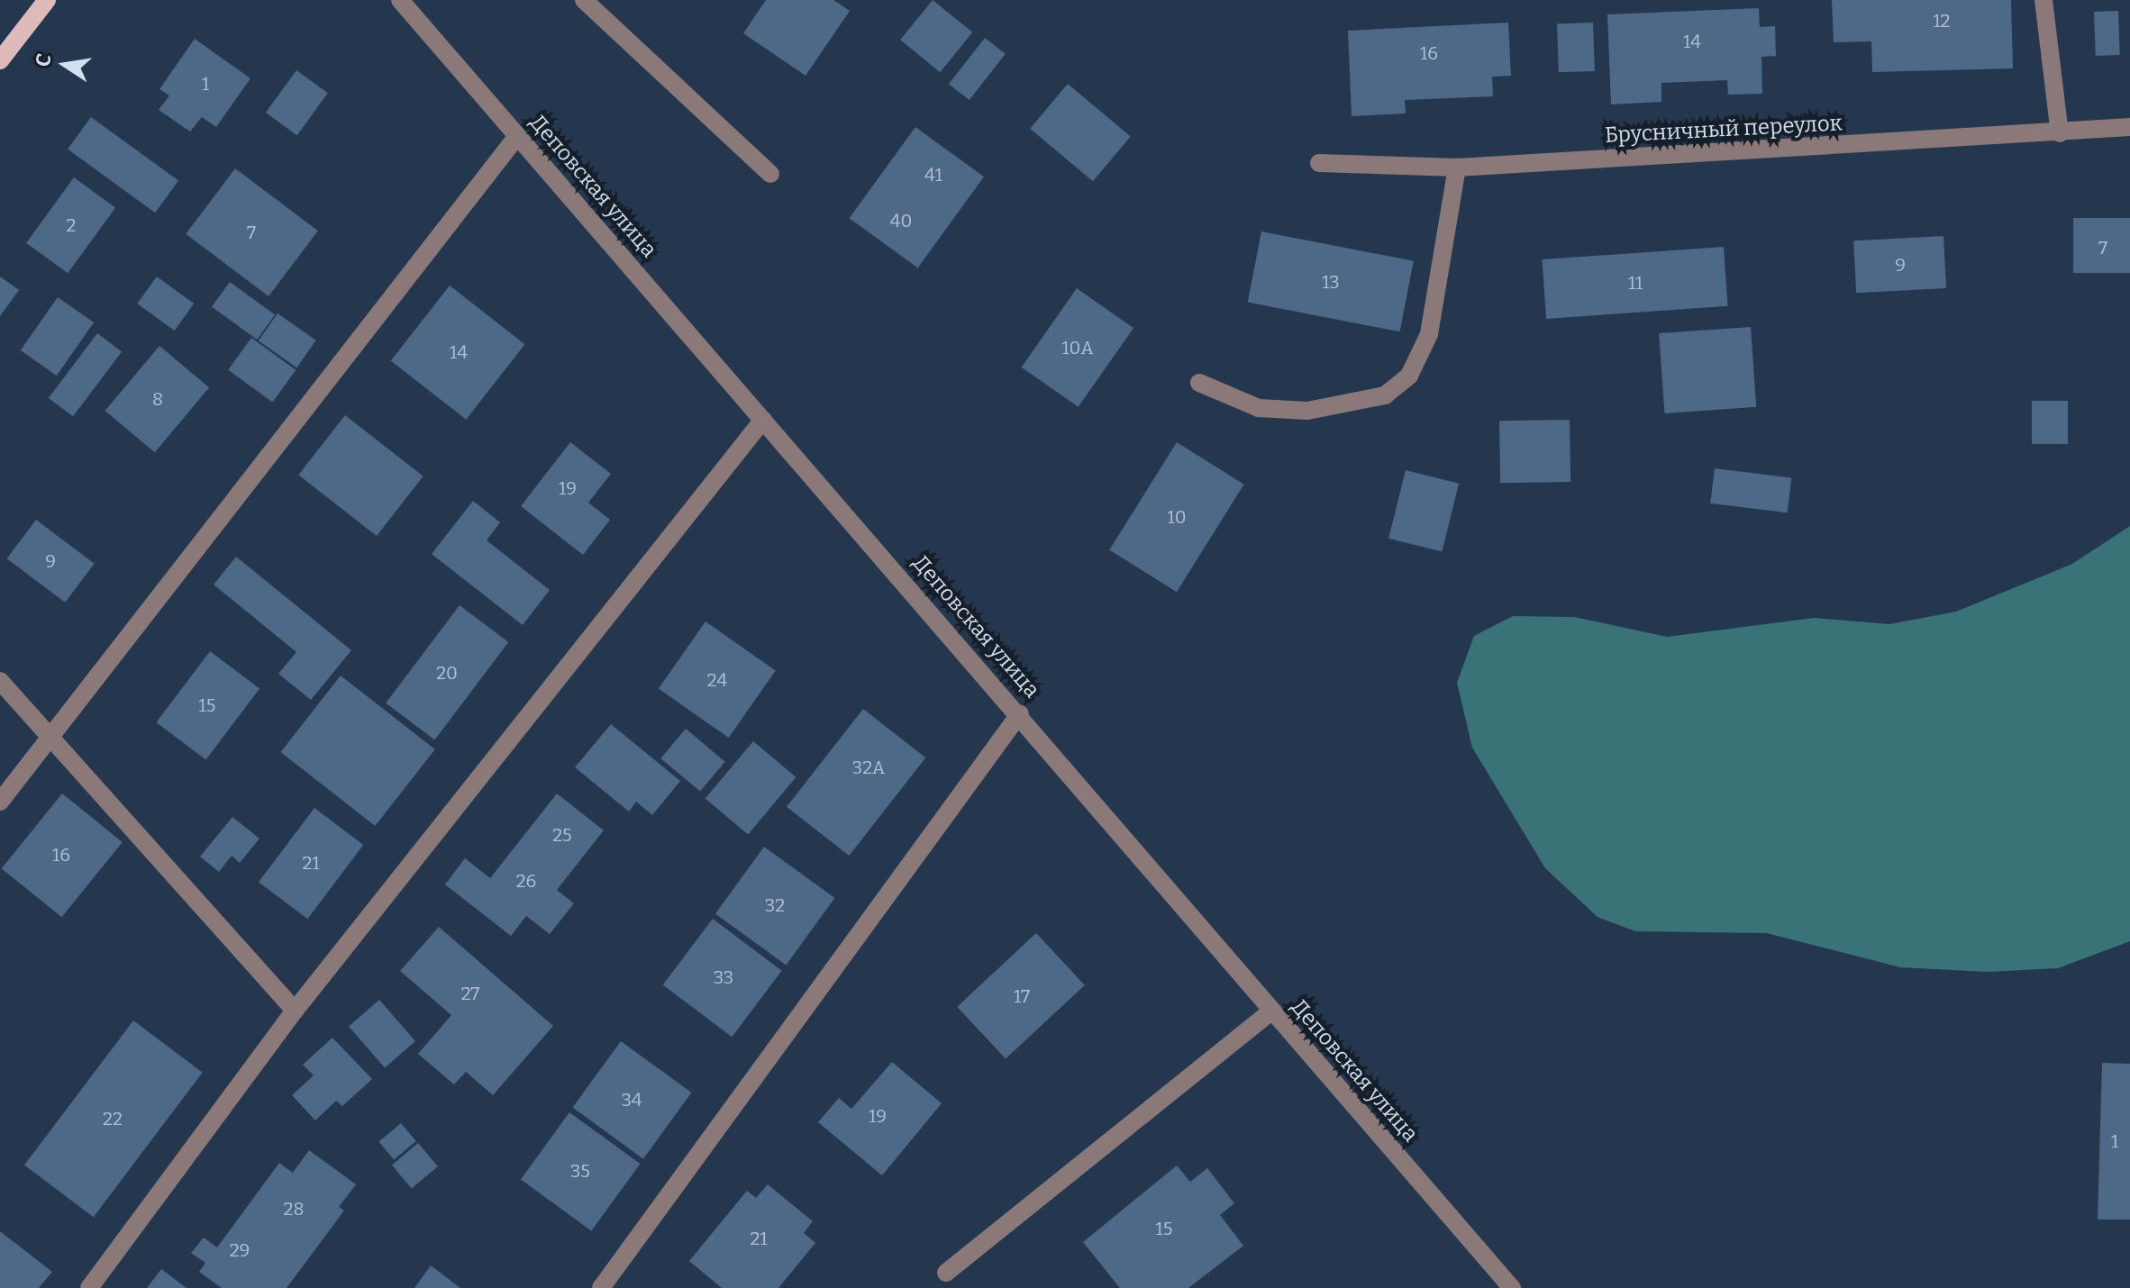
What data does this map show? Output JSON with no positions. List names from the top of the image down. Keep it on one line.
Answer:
{"streets":{"street":["Брусничный переулок","Деповская улица"]},"house_numbers":["12","14","16","1","41","40","2","7","7","9","13","11","10А","14","8","19","10","9","20","24","15","32А","25","16","21","26","32","33","27","17","34","19","22","1","35","28","15","21","29"],"north":"left"}
